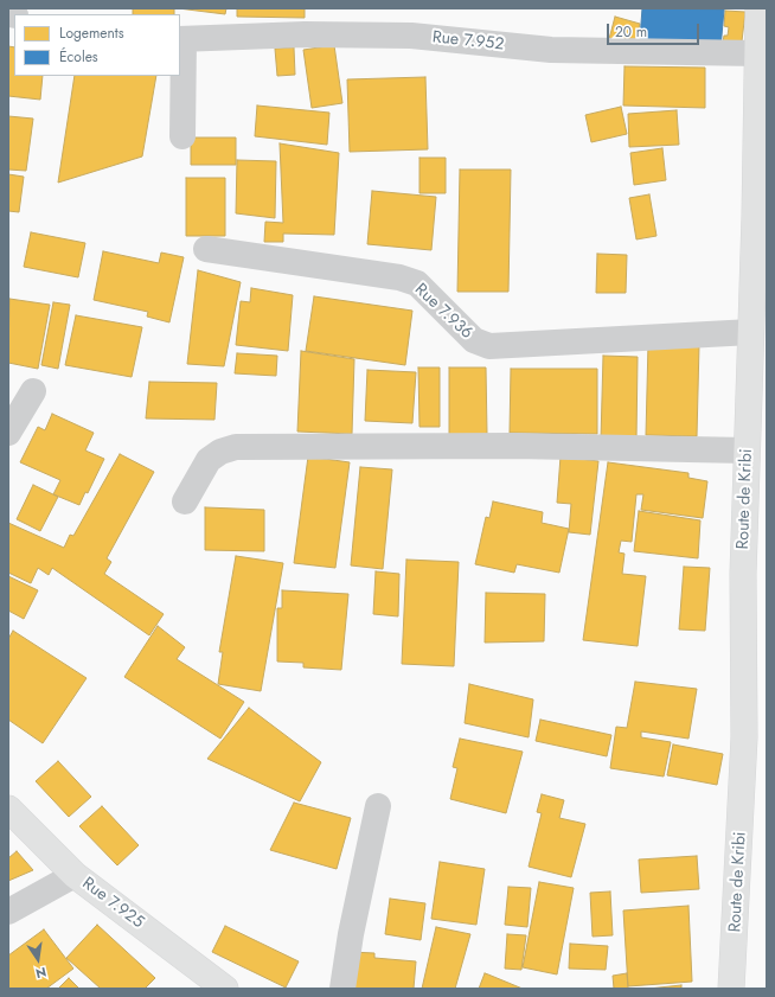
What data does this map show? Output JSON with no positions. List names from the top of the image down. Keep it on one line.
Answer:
{"streets":{"main road":["Route de Kribi","Rue 7.925"],"street":["Rue 7.952","Rue 7.936"]},"crossings":[["Rue 7.952","Route de Kribi"],["Rue 7.936","Route de Kribi"]],"legend":["Logements","Écoles"],"scale_bar":"20 m","north":"bottom"}
